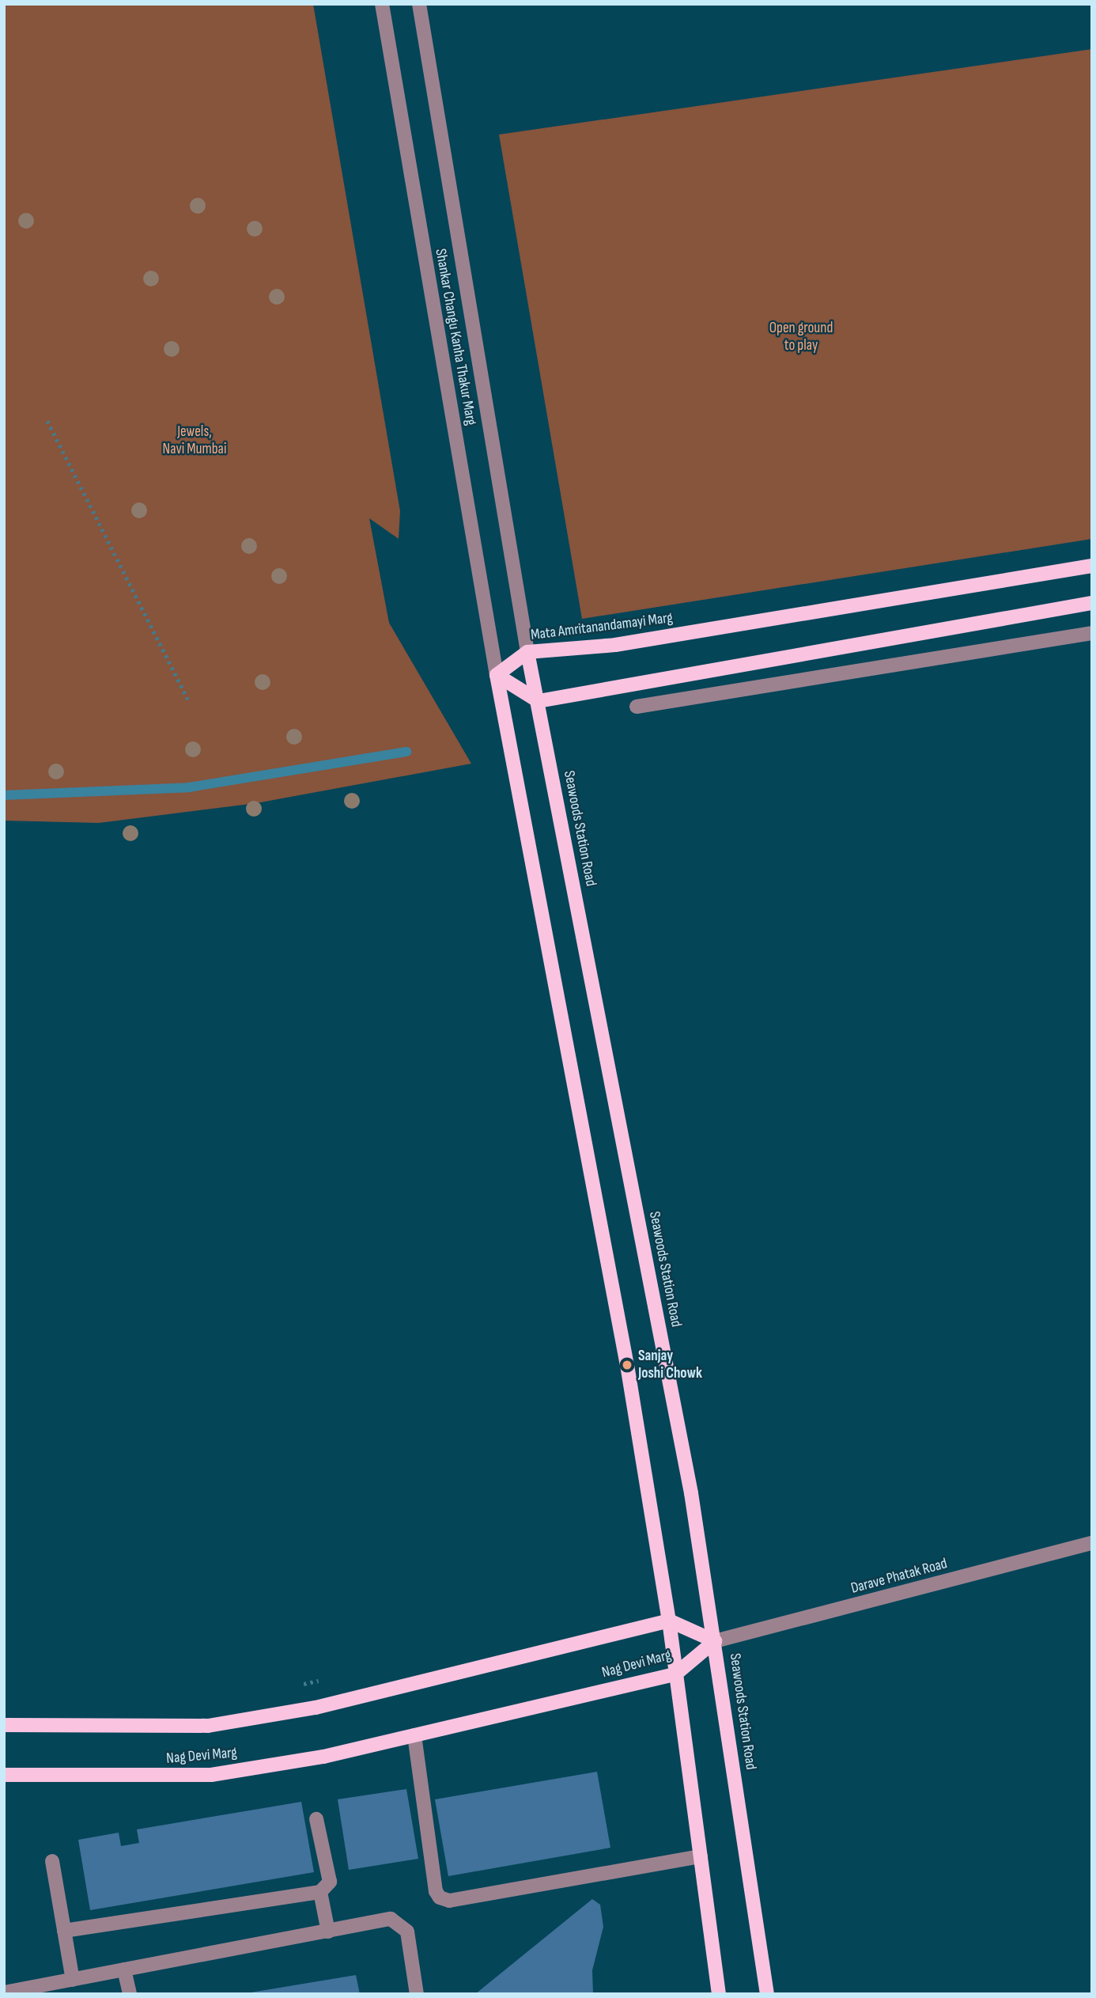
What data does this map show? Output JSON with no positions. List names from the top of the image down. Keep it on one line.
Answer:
{"streets":{"main road":["Mata Amritanandamayi Marg","Seawoods Station Road","Nag Devi Marg"],"street":["Shankar Changu Kanha Thakur Marg","Darave Phatak Road"]},"crossings":[["Shankar Changu Kanha Thakur Marg","Mata Amritanandamayi Marg"],["Shankar Changu Kanha Thakur Marg","Seawoods Station Road"],["Mata Amritanandamayi Marg","Seawoods Station Road"],["Seawoods Station Road","Darave Phatak Road"],["Seawoods Station Road","Nag Devi Marg"],["Darave Phatak Road","Nag Devi Marg"]],"parks":["Open ground to play","Jewels, Navi Mumbai"],"places":["Sanjay Joshi Chowk"]}
